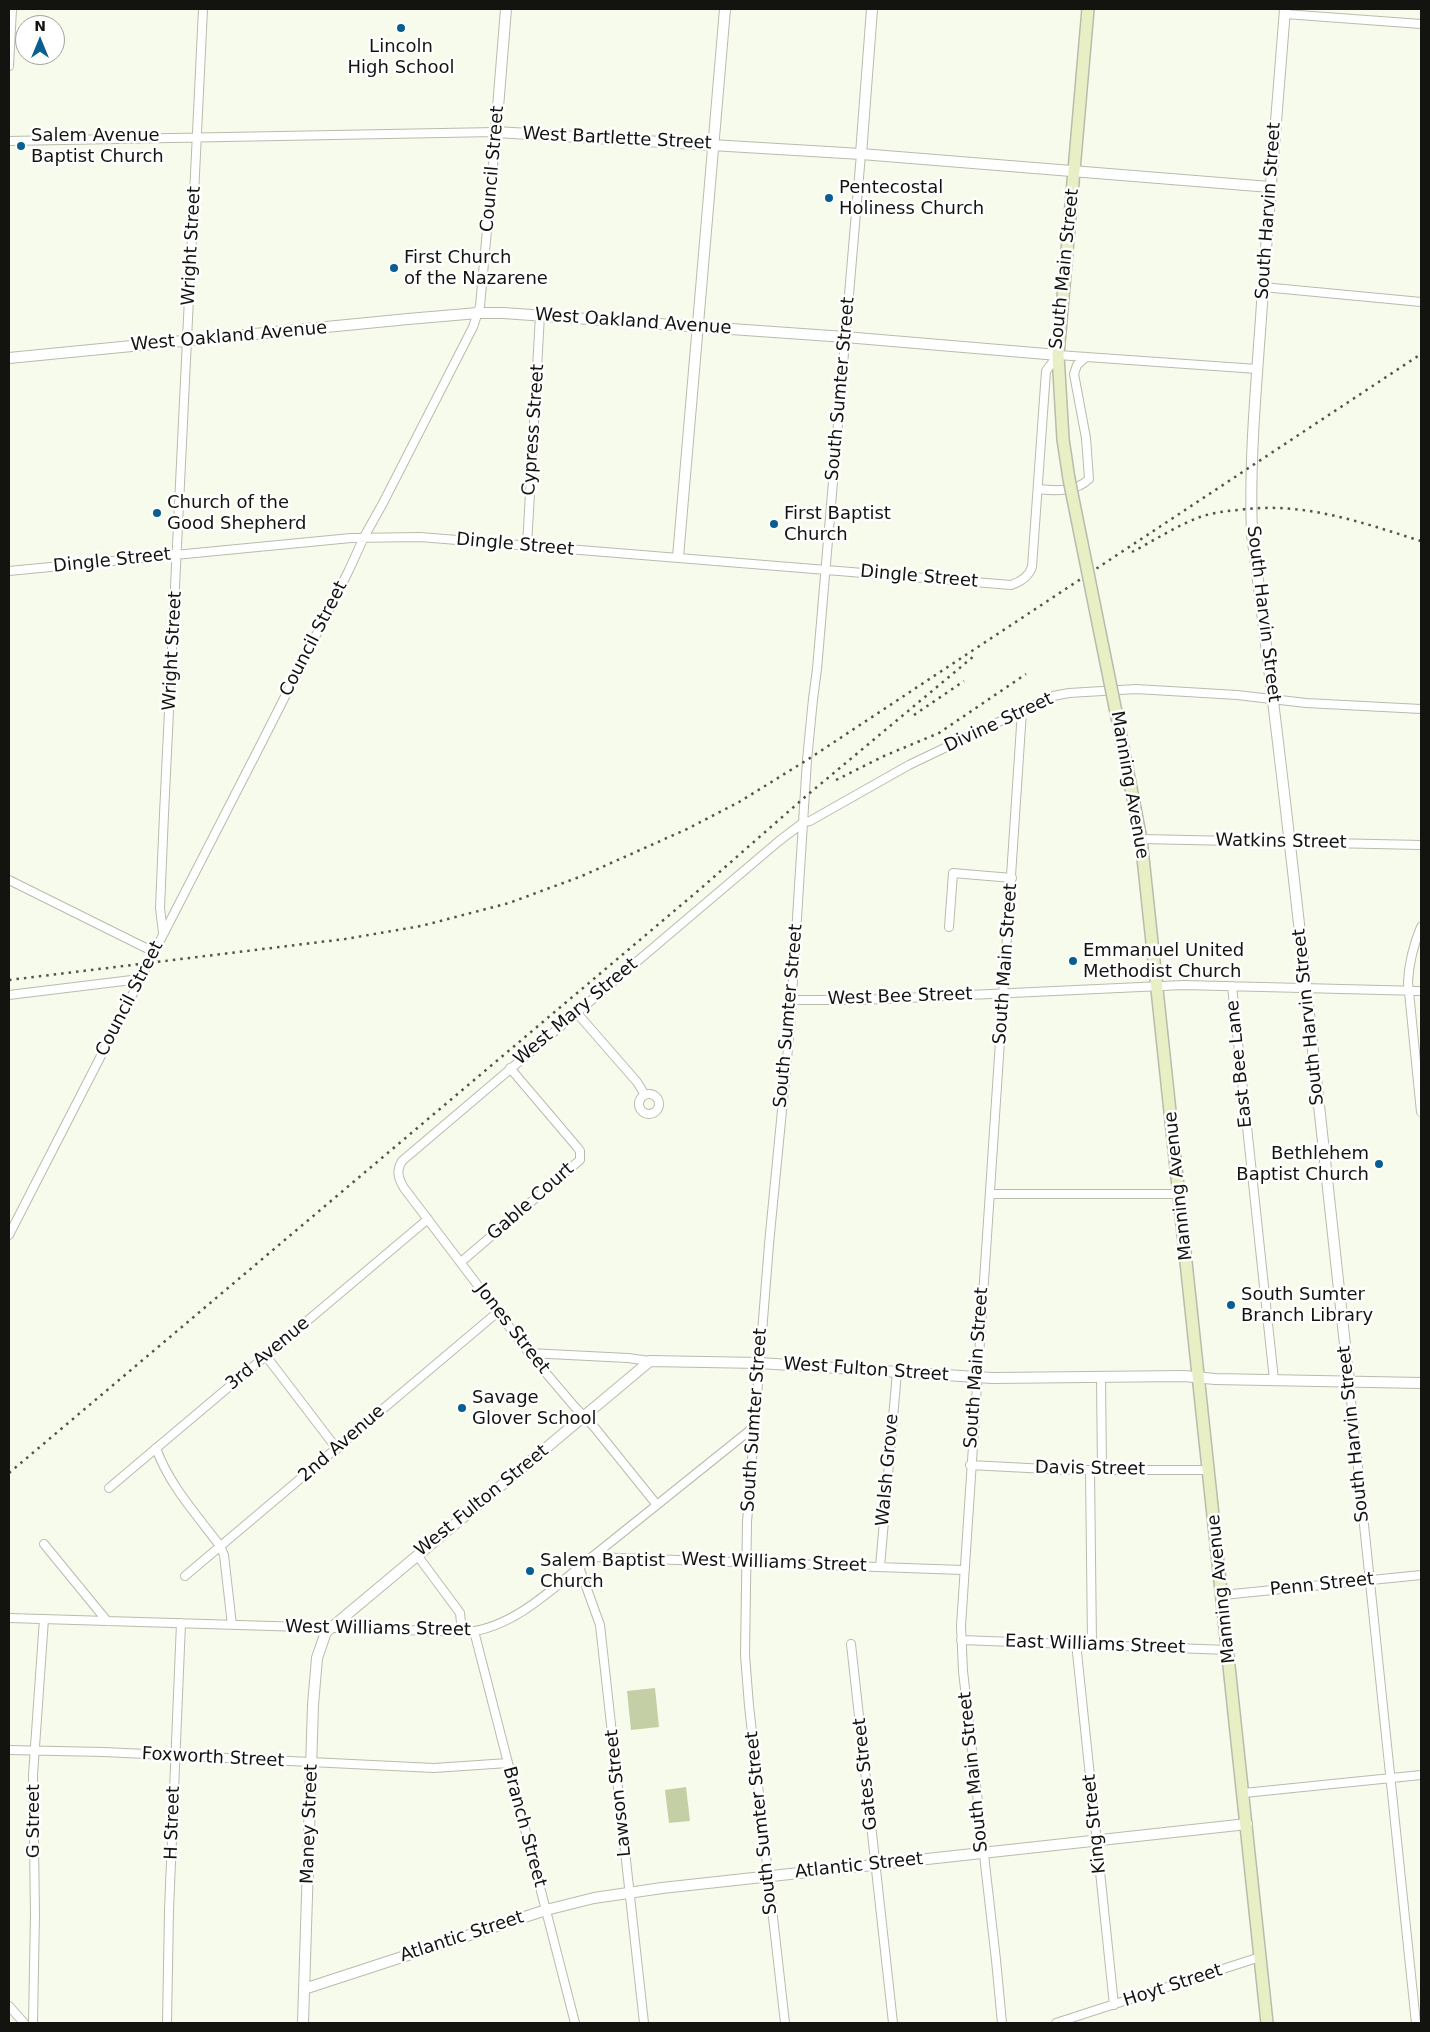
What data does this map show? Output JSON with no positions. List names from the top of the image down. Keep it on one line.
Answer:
{"streets":{"main road":["South Main Street","Manning Avenue"],"street":["West Bartlette Street","Council Street","South Harvin Street","Wright Street","West Oakland Avenue","South Sumter Street","Cypress Street","Dingle Street","Divine Street","Watkins Street","West Bee Street","West Mary Street","East Bee Lane","Gable Court","Jones Street","3rd Avenue","West Fulton Street","2nd Avenue","Davis Street","Walsh Grove","West Williams Street","Penn Street","East Williams Street","Foxworth Street","Gates Street","Lawson Street","G Street","H Street","Maney Street","King Street","Branch Street","Atlantic Street","Hoyt Street"]},"crossings":[["West Bartlette Street","Council Street"],["West Bartlette Street","South Harvin Street"],["West Bartlette Street","Wright Street"],["West Bartlette Street","South Main Street"],["West Bartlette Street","South Sumter Street"],["Council Street","Wright Street"],["Council Street","West Oakland Avenue"],["Council Street","Dingle Street"],["South Harvin Street","West Oakland Avenue"],["South Harvin Street","Divine Street"],["South Harvin Street","Watkins Street"],["South Harvin Street","West Bee Street"],["South Harvin Street","West Fulton Street"],["South Harvin Street","Penn Street"],["Wright Street","West Oakland Avenue"],["Wright Street","Dingle Street"],["South Main Street","West Oakland Avenue"],["South Main Street","Dingle Street"],["South Main Street","Divine Street"],["South Main Street","Manning Avenue"],["South Main Street","West Bee Street"],["South Main Street","West Fulton Street"],["South Main Street","Davis Street"],["South Main Street","West Williams Street"],["South Main Street","East Williams Street"],["South Main Street","Atlantic Street"],["West Oakland Avenue","South Sumter Street"],["West Oakland Avenue","Cypress Street"],["West Oakland Avenue","Manning Avenue"],["South Sumter Street","Dingle Street"],["South Sumter Street","Divine Street"],["South Sumter Street","West Bee Street"],["South Sumter Street","West Mary Street"],["South Sumter Street","West Fulton Street"],["South Sumter Street","West Williams Street"],["South Sumter Street","Atlantic Street"],["Cypress Street","Dingle Street"],["Divine Street","West Mary Street"],["Manning Avenue","Watkins Street"],["Manning Avenue","West Bee Street"],["Manning Avenue","West Fulton Street"],["Manning Avenue","Davis Street"],["Manning Avenue","Penn Street"],["Manning Avenue","East Williams Street"],["Manning Avenue","Atlantic Street"],["Manning Avenue","Hoyt Street"],["West Bee Street","East Bee Lane"],["West Mary Street","Gable Court"],["West Mary Street","Jones Street"],["West Mary Street","3rd Avenue"],["East Bee Lane","West Fulton Street"],["Gable Court","Jones Street"],["Jones Street","3rd Avenue"],["Jones Street","West Fulton Street"],["Jones Street","2nd Avenue"],["West Fulton Street","Walsh Grove"],["West Fulton Street","West Williams Street"],["West Fulton Street","Maney Street"],["Walsh Grove","West Williams Street"],["West Williams Street","Lawson Street"],["West Williams Street","G Street"],["West Williams Street","H Street"],["West Williams Street","Maney Street"],["West Williams Street","Branch Street"],["East Williams Street","King Street"],["Foxworth Street","G Street"],["Foxworth Street","H Street"],["Foxworth Street","Maney Street"],["Foxworth Street","Branch Street"],["Gates Street","Atlantic Street"],["Lawson Street","Atlantic Street"],["Maney Street","Atlantic Street"],["King Street","Atlantic Street"],["King Street","Hoyt Street"],["Branch Street","Atlantic Street"]],"places":["Lincoln High School","Salem Avenue Baptist Church","Pentecostal Holiness Church","First Church of the Nazarene","Church of the Good Shepherd","First Baptist Church","Emmanuel United Methodist Church","Bethlehem Baptist Church","South Sumter Branch Library","Savage Glover School","Salem Baptist Church"],"north":"top"}
